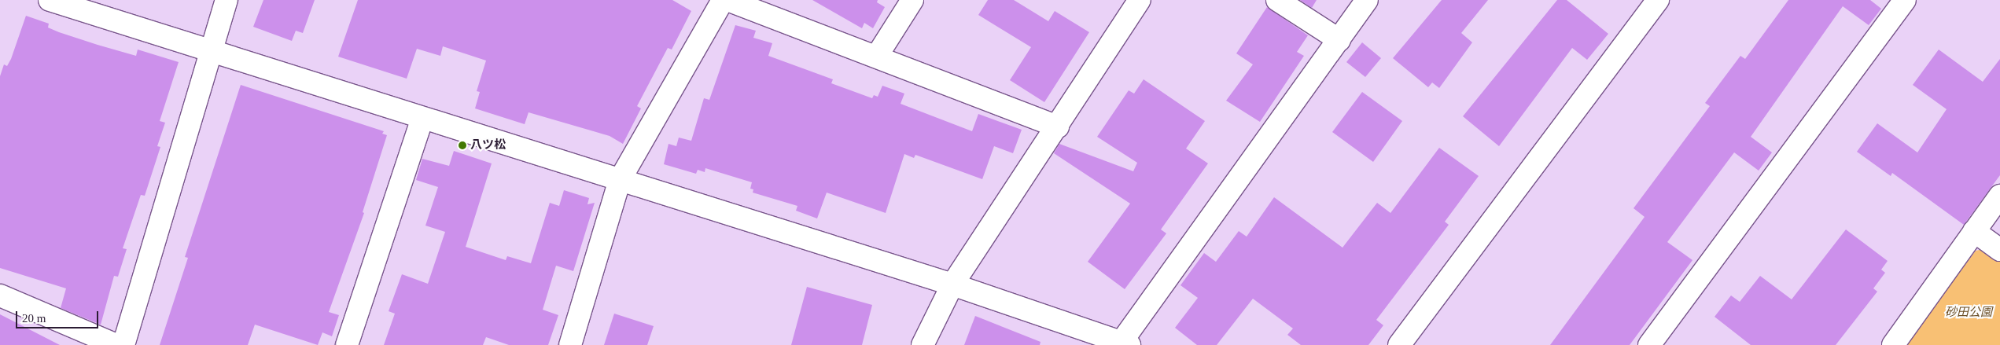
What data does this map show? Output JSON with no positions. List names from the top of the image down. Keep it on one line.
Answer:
{"parks":["砂田公園"],"places":["八ツ松"],"scale_bar":"20 m"}
